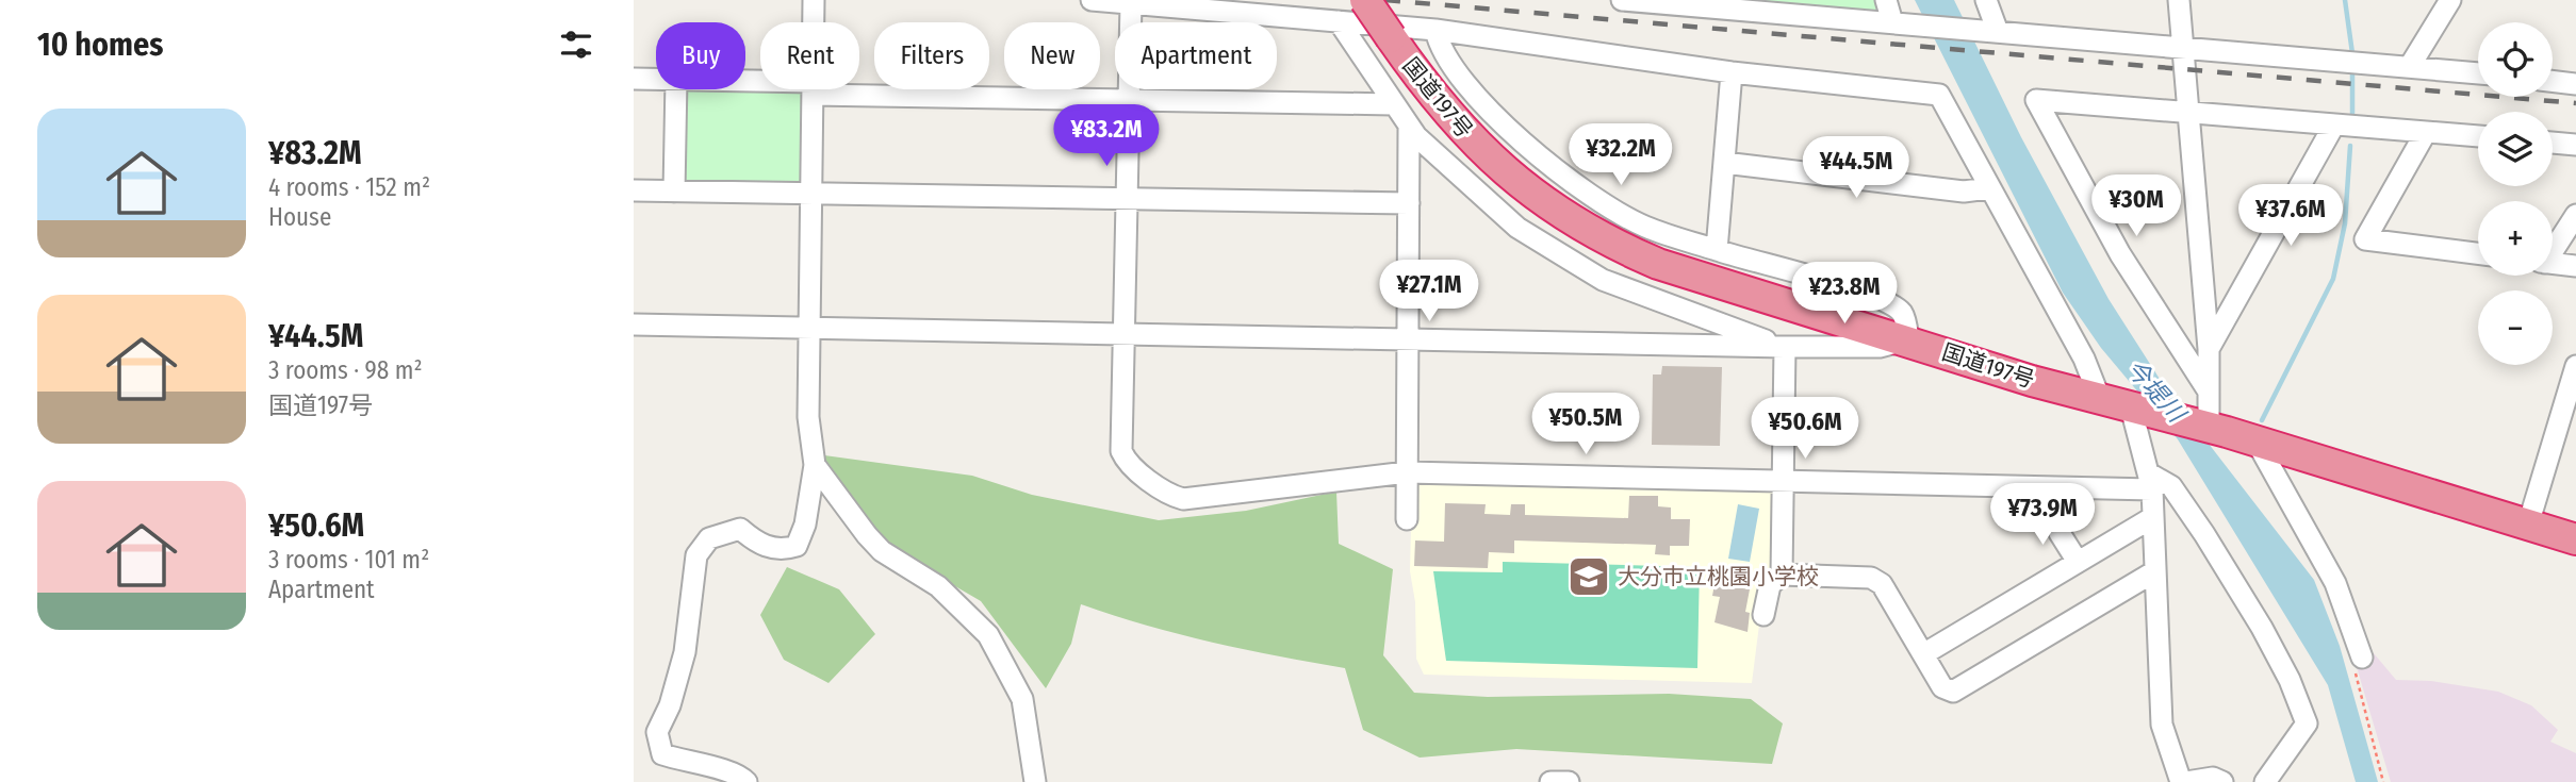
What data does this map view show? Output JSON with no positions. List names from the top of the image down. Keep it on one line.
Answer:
{"streets":{"highway":["国道197号"]},"water":["今堤川"],"places":{"school or university":["大分市立桃園小学校"]},"page":{"heading":"10 homes","map_buttons":["+","−"],"chip":["Buy","Rent","Filters","New","Apartment"],"list":[{"name":"¥83.2M","note":"4 rooms · 152 m² · House"},{"name":"¥44.5M","note":"3 rooms · 98 m² · 国道197号"},{"name":"¥50.6M","note":"3 rooms · 101 m² · Apartment"}],"price":["¥83.2M","¥32.2M","¥44.5M","¥30M","¥37.6M","¥27.1M","¥23.8M","¥50.5M","¥50.6M","¥73.9M"]}}
